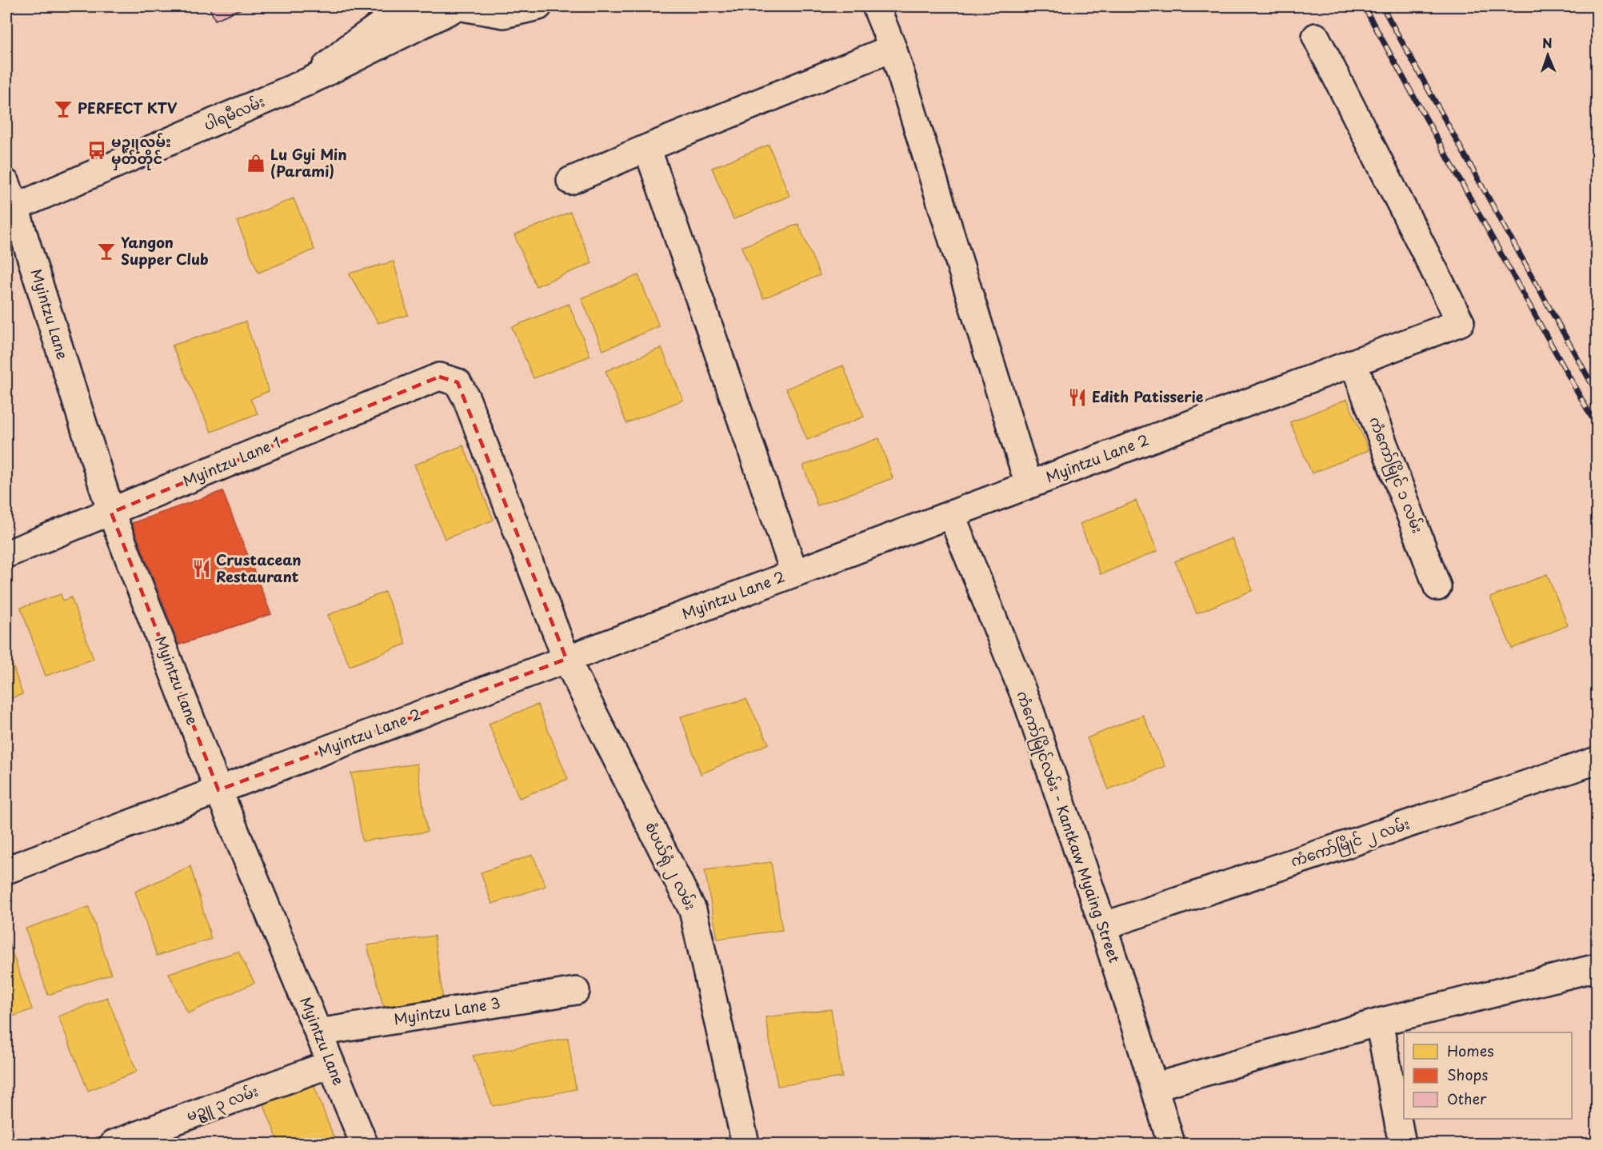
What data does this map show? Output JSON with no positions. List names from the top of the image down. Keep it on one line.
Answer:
{"streets":{"street":["ပါရမီလမ်း","Myintzu Lane","Myintzu Lane 2","Myintzu Lane 1","ကံကော်မြိုင် ၁ လမ်း","ကံကော်မြိုင်လမ်း - Kantkaw Myaing Street","ကံကော်မြိုင် ၂ လမ်း","စံပယ်ရုံ ၂ လမ်း","Myintzu Lane 3","မဥ္ဇူ ၃ လမ်း"]},"crossings":[["ပါရမီလမ်း","Myintzu Lane"],["Myintzu Lane","Myintzu Lane 2"],["Myintzu Lane","Myintzu Lane 1"],["Myintzu Lane","Myintzu Lane 3"],["Myintzu Lane","မဥ္ဇူ ၃ လမ်း"],["Myintzu Lane 2","ကံကော်မြိုင် ၁ လမ်း"],["Myintzu Lane 2","ကံကော်မြိုင်လမ်း - Kantkaw Myaing Street"],["Myintzu Lane 2","စံပယ်ရုံ ၂ လမ်း"],["Myintzu Lane 1","စံပယ်ရုံ ၂ လမ်း"],["ကံကော်မြိုင်လမ်း - Kantkaw Myaing Street","ကံကော်မြိုင် ၂ လမ်း"]],"places":{"bar":["PERFECT KTV","Yangon Supper Club"],"bus stop":["မဉ္ဇူလမ်း မှတ်တိုင်"],"shop":["Lu Gyi Min (Parami)"],"restaurant":["Edith Patisserie","Crustacean Restaurant"]},"legend":["Homes","Shops","Other"],"north":"top"}
